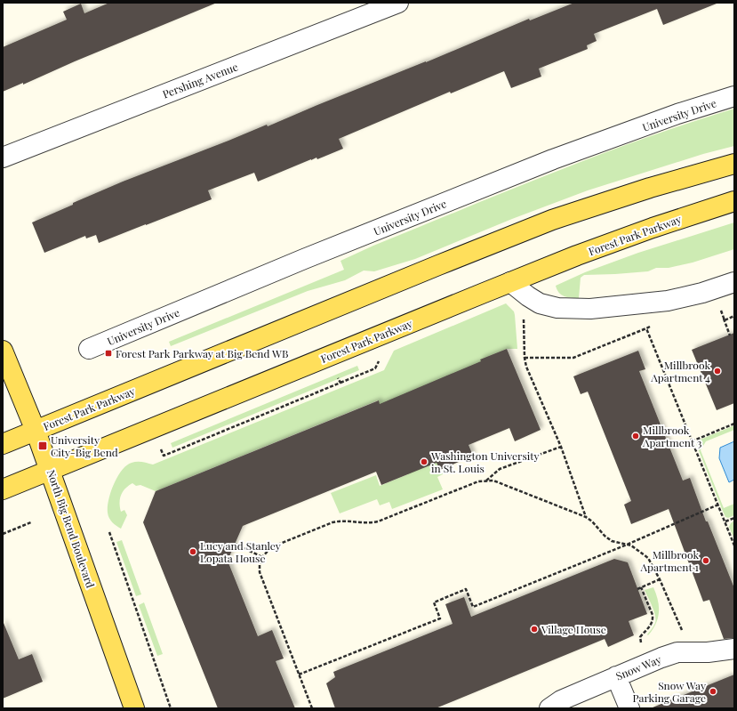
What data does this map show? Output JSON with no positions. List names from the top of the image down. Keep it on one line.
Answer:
{"streets":{"main road":["Forest Park Parkway","North Big Bend Boulevard"],"street":["Pershing Avenue","University Drive","Snow Way"]},"crossings":[["Forest Park Parkway","North Big Bend Boulevard"]],"places":{"transit":["Forest Park Parkway at Big Bend WB","University City-Big Bend"],"other":["Millbrook Apartment 4","Millbrook Apartment 3","Washington University in St. Louis","Lucy and Stanley Lopata House","Millbrook Apartment 1","Village House","Snow Way Parking Garage"]}}
